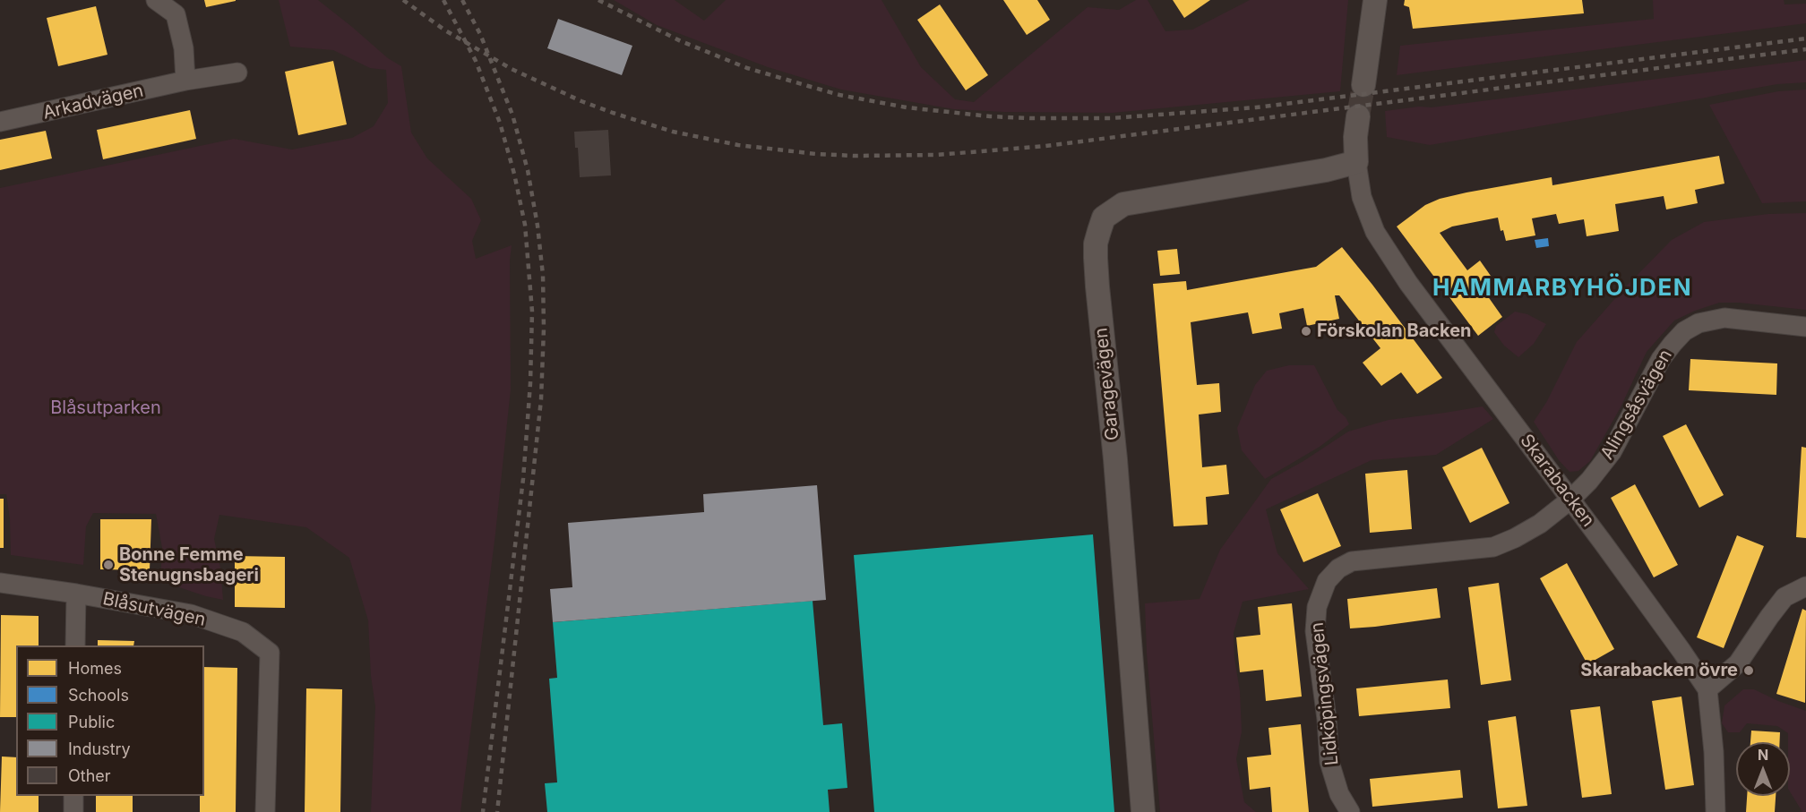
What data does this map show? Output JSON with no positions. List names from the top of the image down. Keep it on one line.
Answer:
{"streets":{"street":["Arkadvägen","Garagevägen","Alingsåsvägen","Skarabacken","Blåsutvägen","Lidköpingsvägen"]},"crossings":[["Garagevägen","Skarabacken"],["Alingsåsvägen","Skarabacken"],["Alingsåsvägen","Lidköpingsvägen"],["Skarabacken","Lidköpingsvägen"]],"districts":["HAMMARBYHÖJDEN"],"parks":["Blåsutparken"],"places":["Förskolan Backen","Bonne Femme Stenugnsbageri","Skarabacken övre"],"legend":["Homes","Schools","Public","Industry","Other"],"north":"top"}
